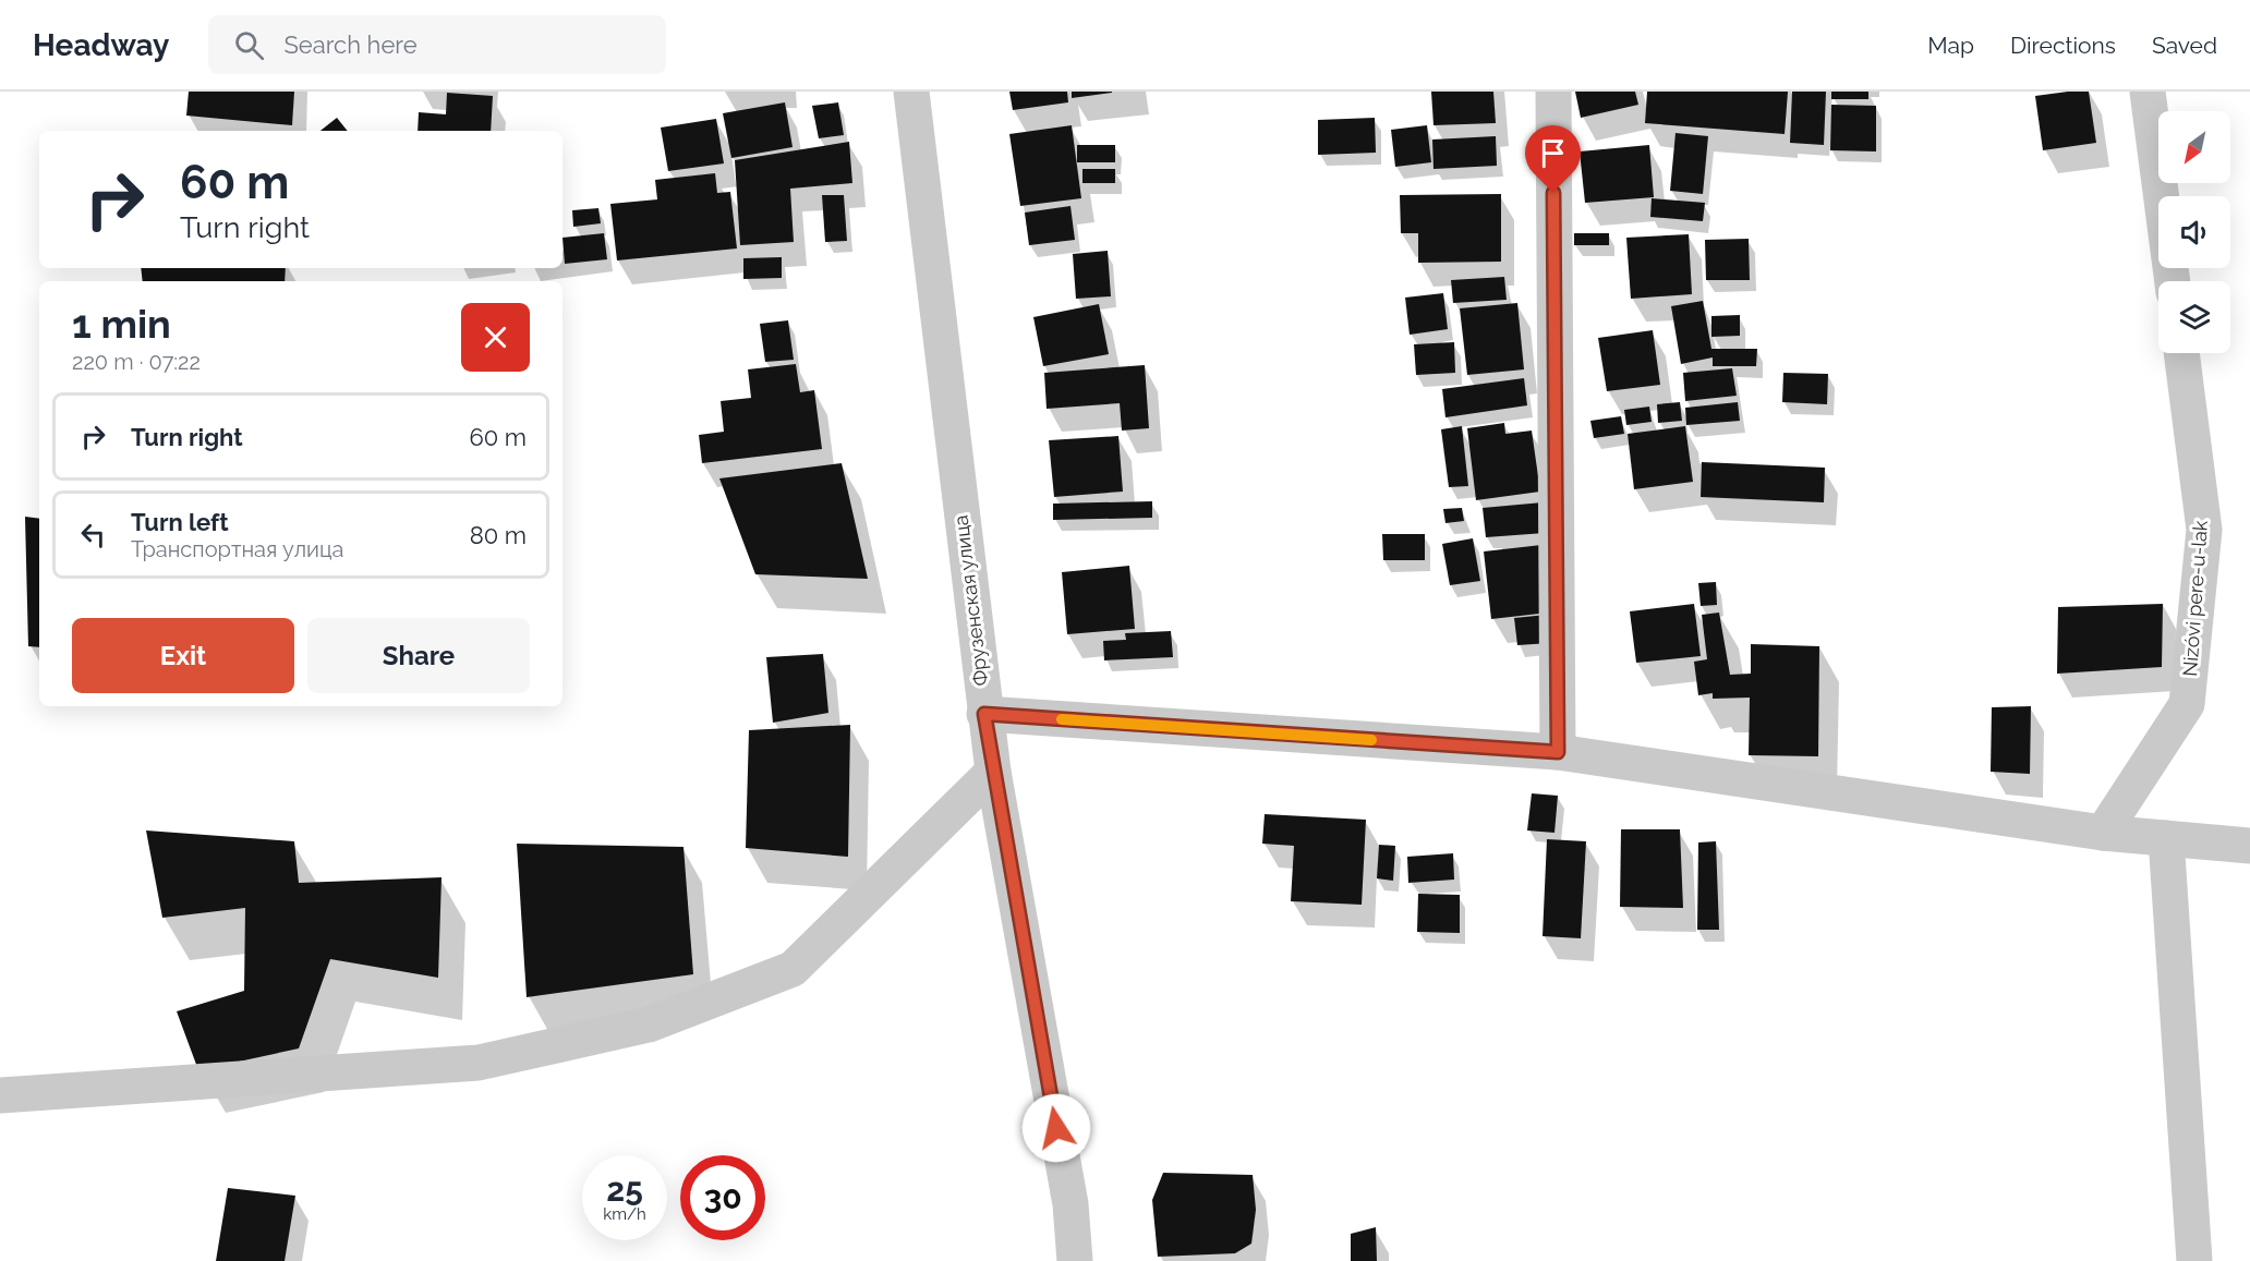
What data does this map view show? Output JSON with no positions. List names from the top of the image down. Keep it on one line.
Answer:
{"streets":{"street":["Nizóvi pere-u-lak","Фрузенская улица"]},"north":"bottom left","page":{"header":"Headway","search":"Search here","nav":["Map","Directions","Saved"],"turn":["60 m","Turn right"],"heading":["1 min","220 m · 07:22"],"list":[{"name":"Turn right","value":"60 m"},{"name":"Turn left","note":"Транспортная улица","value":"80 m"}],"buttons":["Exit","Share"],"speed":"25 km/h","limit":"30"}}
